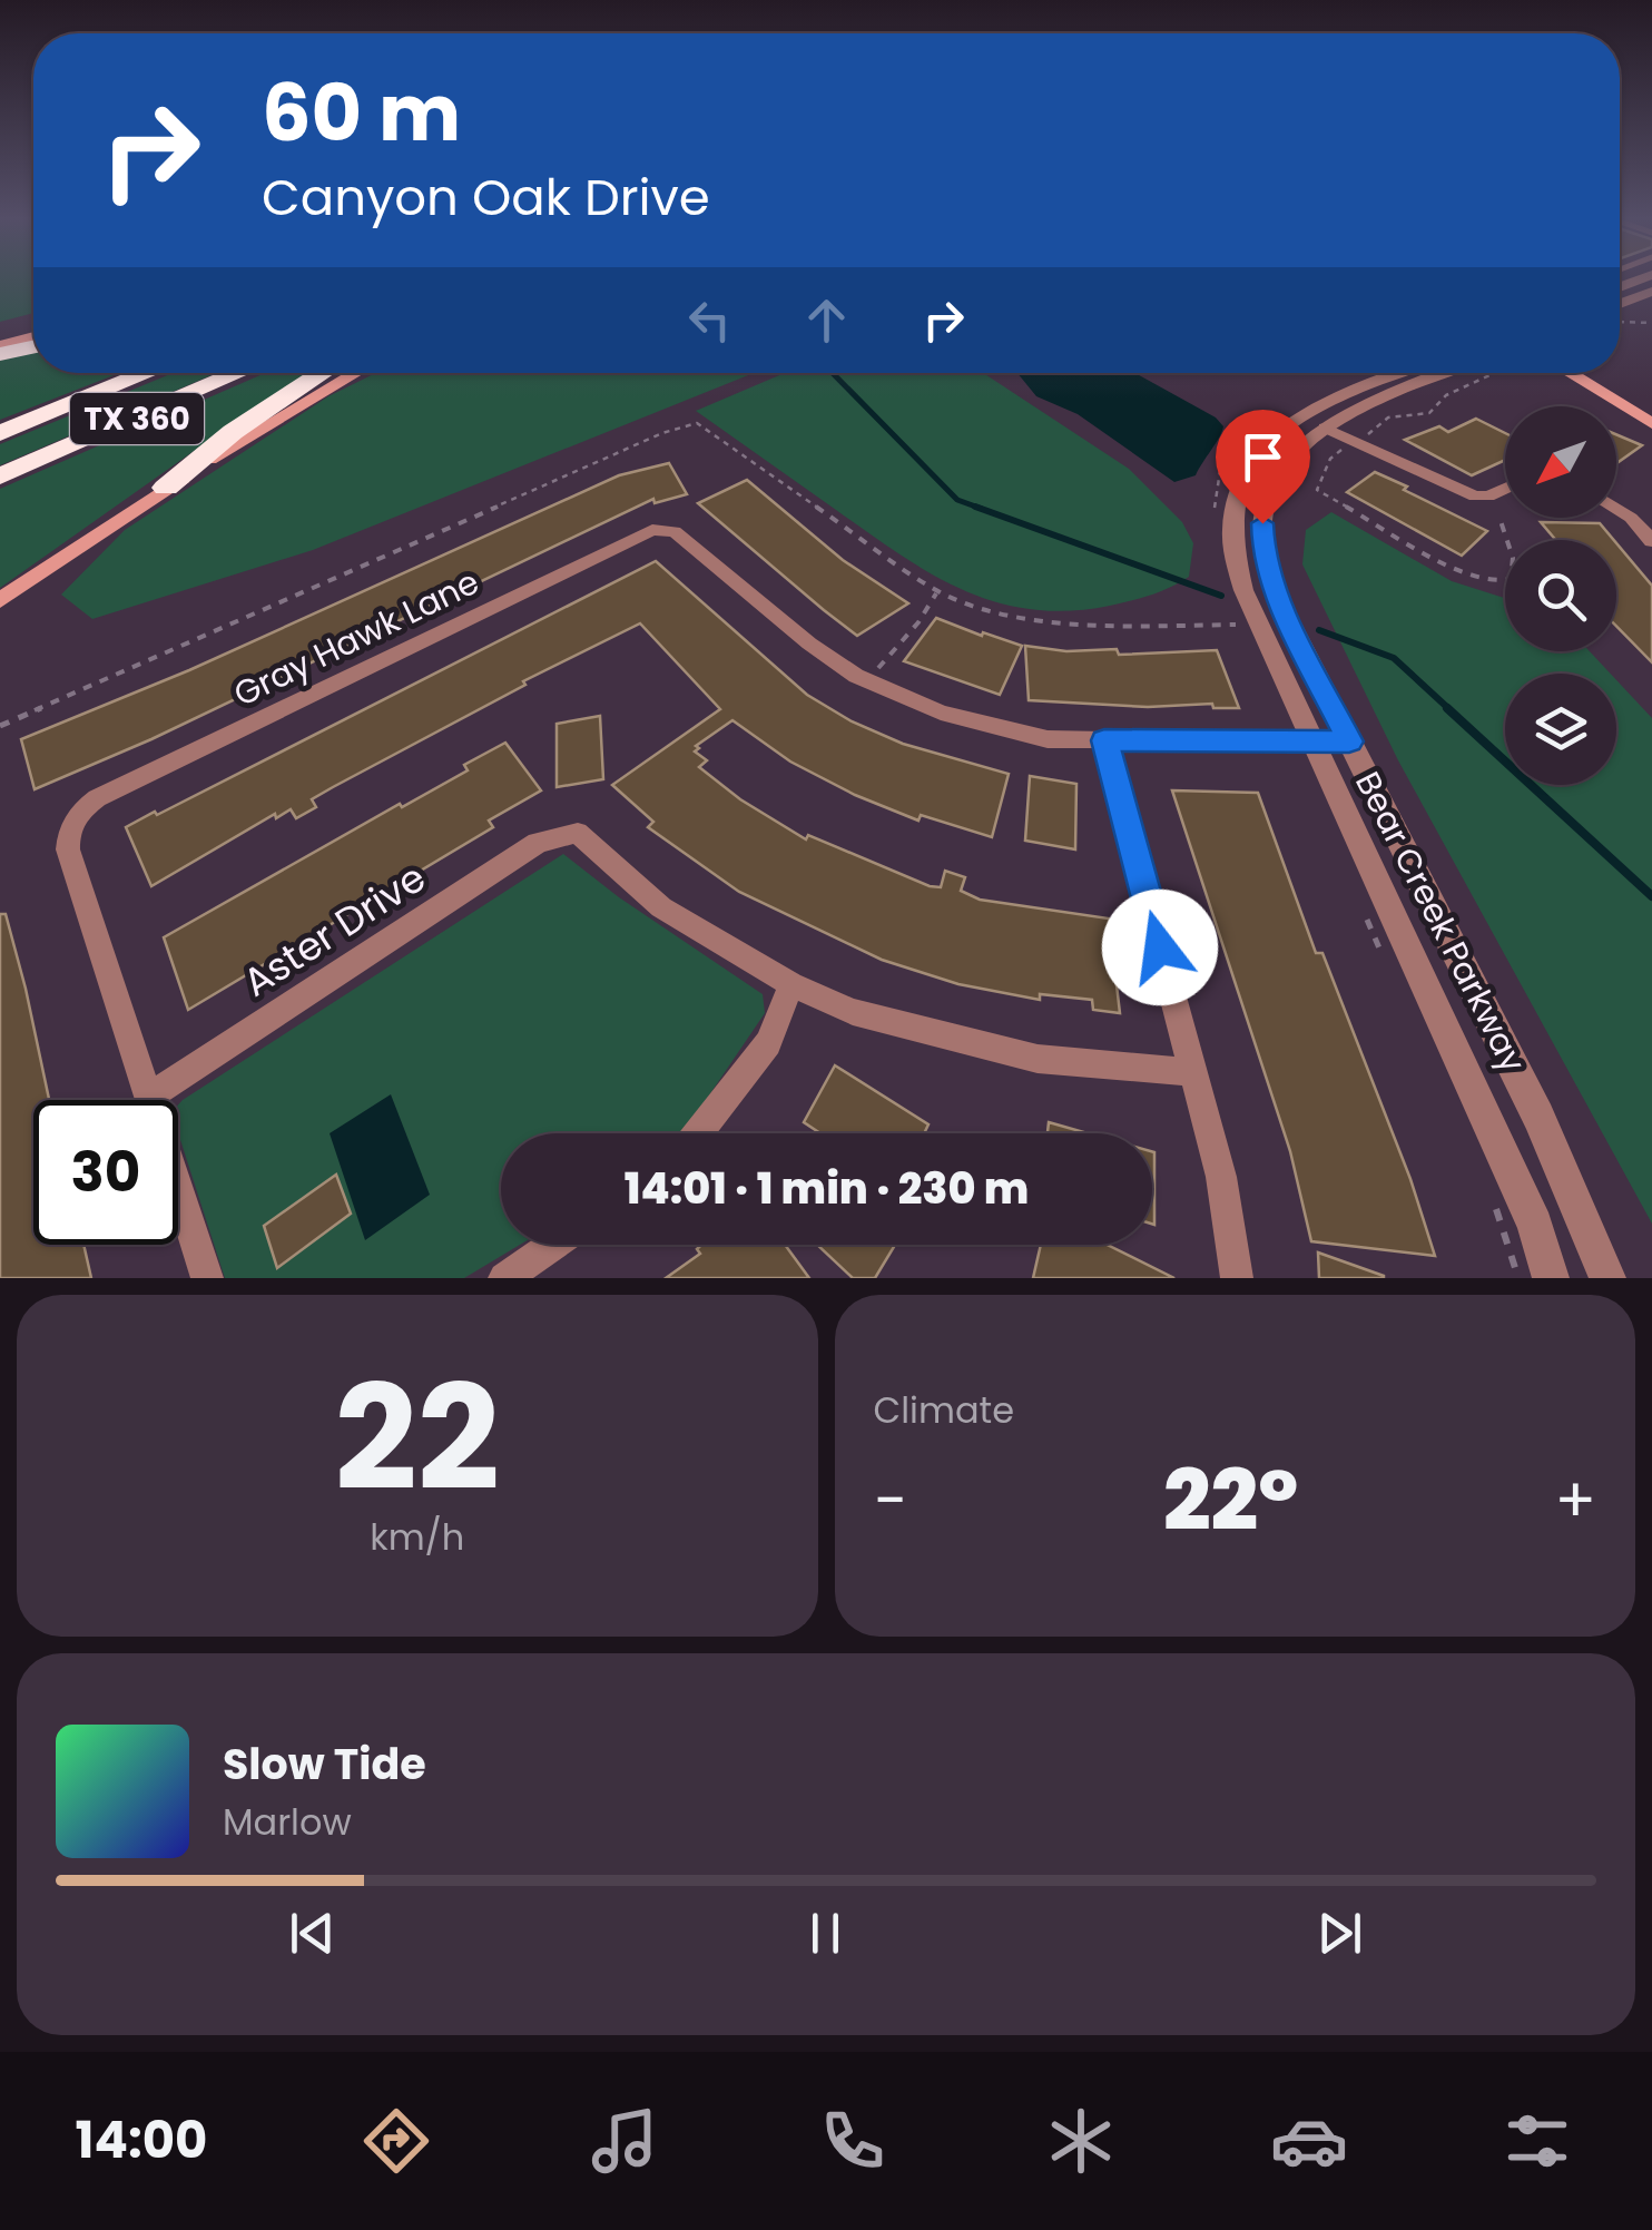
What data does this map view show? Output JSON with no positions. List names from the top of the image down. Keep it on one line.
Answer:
{"streets":{"highway":["TX 360"],"street":["Gray Hawk Lane","Bear Creek Parkway","Aster Drive"]},"crossings":[["Gray Hawk Lane","Aster Drive"]],"north":"bottom left","page":{"turn":["60 m","Canyon Oak Drive"],"limit":"30","trip":"14:01 · 1 min · 230 m","tile":[["22","km/h"],"Climate"],"heat":["−","22°","+"],"song":["Slow Tide","Marlow"],"tabs":"14:00"}}
